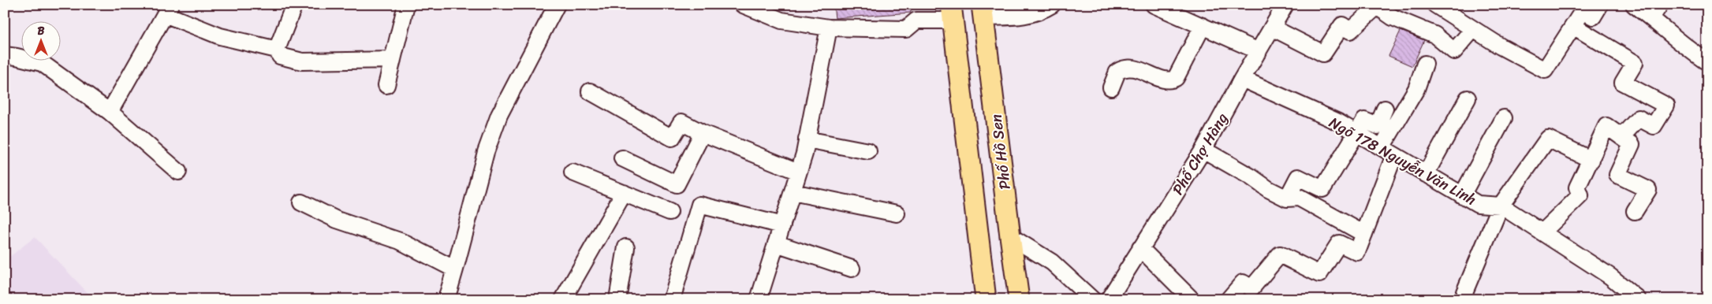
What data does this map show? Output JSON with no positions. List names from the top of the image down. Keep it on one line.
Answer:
{"streets":{"main road":["Phố Hồ Sen"],"street":["Phố Chợ Hàng","Ngõ 178 Nguyễn Văn Linh"]},"crossings":[["Phố Chợ Hàng","Ngõ 178 Nguyễn Văn Linh"]],"north":"top"}
